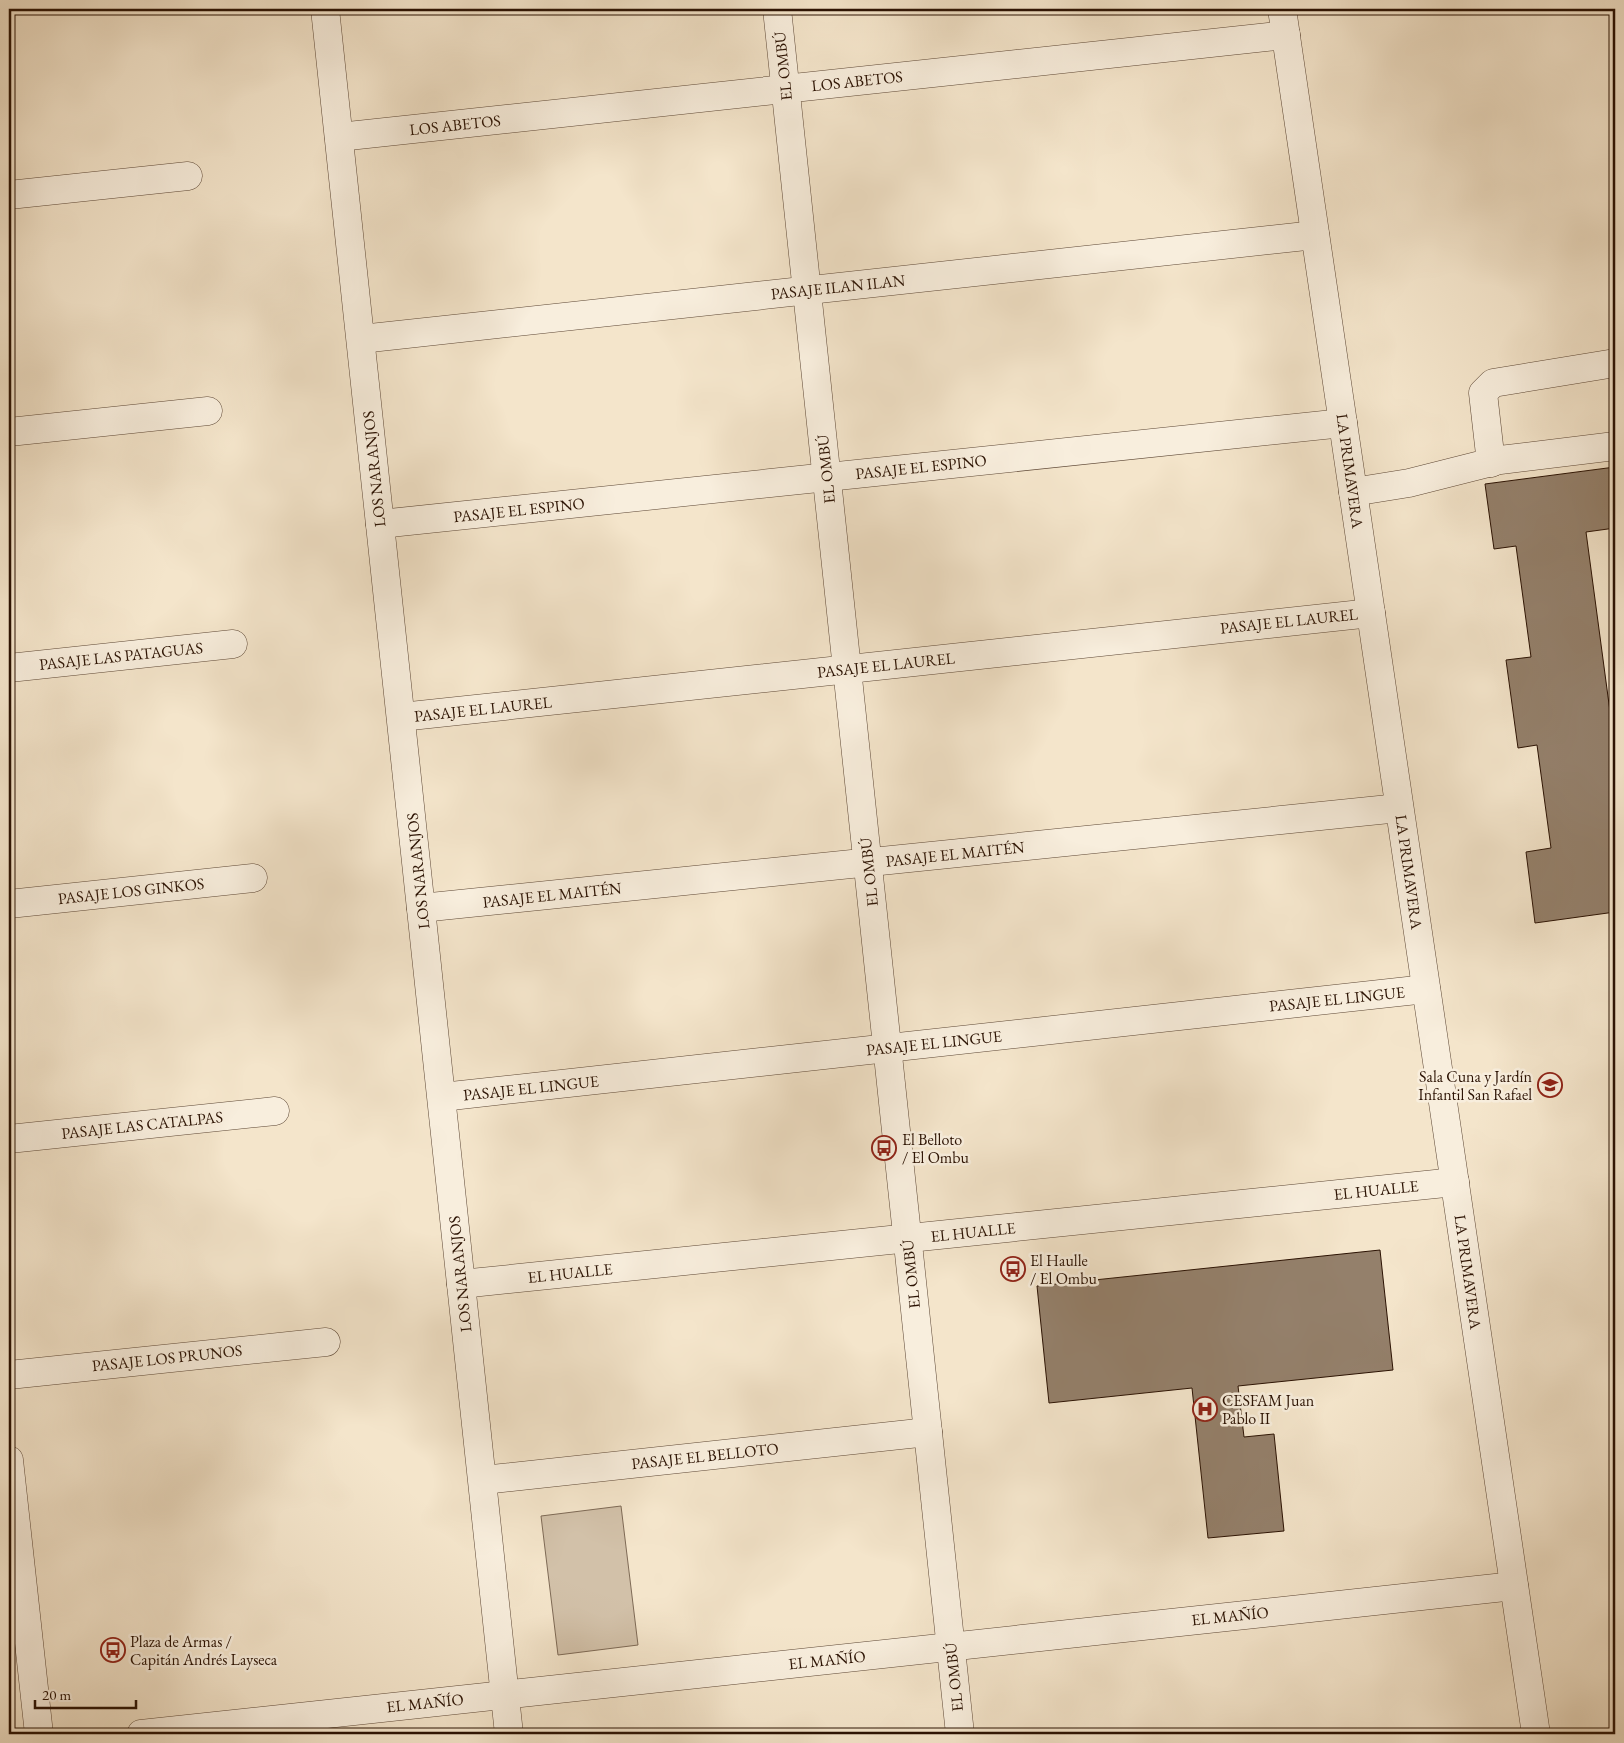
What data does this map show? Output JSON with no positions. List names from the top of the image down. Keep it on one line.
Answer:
{"streets":{"street":["EL OMBÚ","LOS ABETOS","PASAJE ILAN ILAN","PASAJE EL ESPINO","LOS NARANJOS","LA PRIMAVERA","PASAJE EL LAUREL","PASAJE LAS PATAGUAS","PASAJE EL MAITÉN","PASAJE LOS GINKOS","PASAJE EL LINGUE","PASAJE LAS CATALPAS","EL HUALLE","PASAJE LOS PRUNOS","PASAJE EL BELLOTO","EL MAÑÍO"]},"crossings":[["EL OMBÚ","LOS ABETOS"],["EL OMBÚ","PASAJE ILAN ILAN"],["EL OMBÚ","PASAJE EL ESPINO"],["EL OMBÚ","PASAJE EL LAUREL"],["EL OMBÚ","PASAJE EL MAITÉN"],["EL OMBÚ","PASAJE EL LINGUE"],["EL OMBÚ","EL HUALLE"],["EL OMBÚ","PASAJE EL BELLOTO"],["EL OMBÚ","EL MAÑÍO"],["LOS ABETOS","LOS NARANJOS"],["LOS ABETOS","LA PRIMAVERA"],["PASAJE ILAN ILAN","LOS NARANJOS"],["PASAJE ILAN ILAN","LA PRIMAVERA"],["PASAJE EL ESPINO","LOS NARANJOS"],["PASAJE EL ESPINO","LA PRIMAVERA"],["LOS NARANJOS","PASAJE EL LAUREL"],["LOS NARANJOS","PASAJE EL MAITÉN"],["LOS NARANJOS","PASAJE EL LINGUE"],["LOS NARANJOS","EL HUALLE"],["LOS NARANJOS","PASAJE EL BELLOTO"],["LOS NARANJOS","EL MAÑÍO"],["LA PRIMAVERA","PASAJE EL LAUREL"],["LA PRIMAVERA","PASAJE EL MAITÉN"],["LA PRIMAVERA","PASAJE EL LINGUE"],["LA PRIMAVERA","EL HUALLE"],["LA PRIMAVERA","EL MAÑÍO"]],"places":{"school or university":["Sala Cuna y Jardín Infantil San Rafael"],"bus stop":["El Belloto / El Ombu","El Haulle / El Ombu","Plaza de Armas / Capitán Andrés Layseca"],"hospital":["CESFAM Juan Pablo II"]},"scale_bar":"20 m"}
